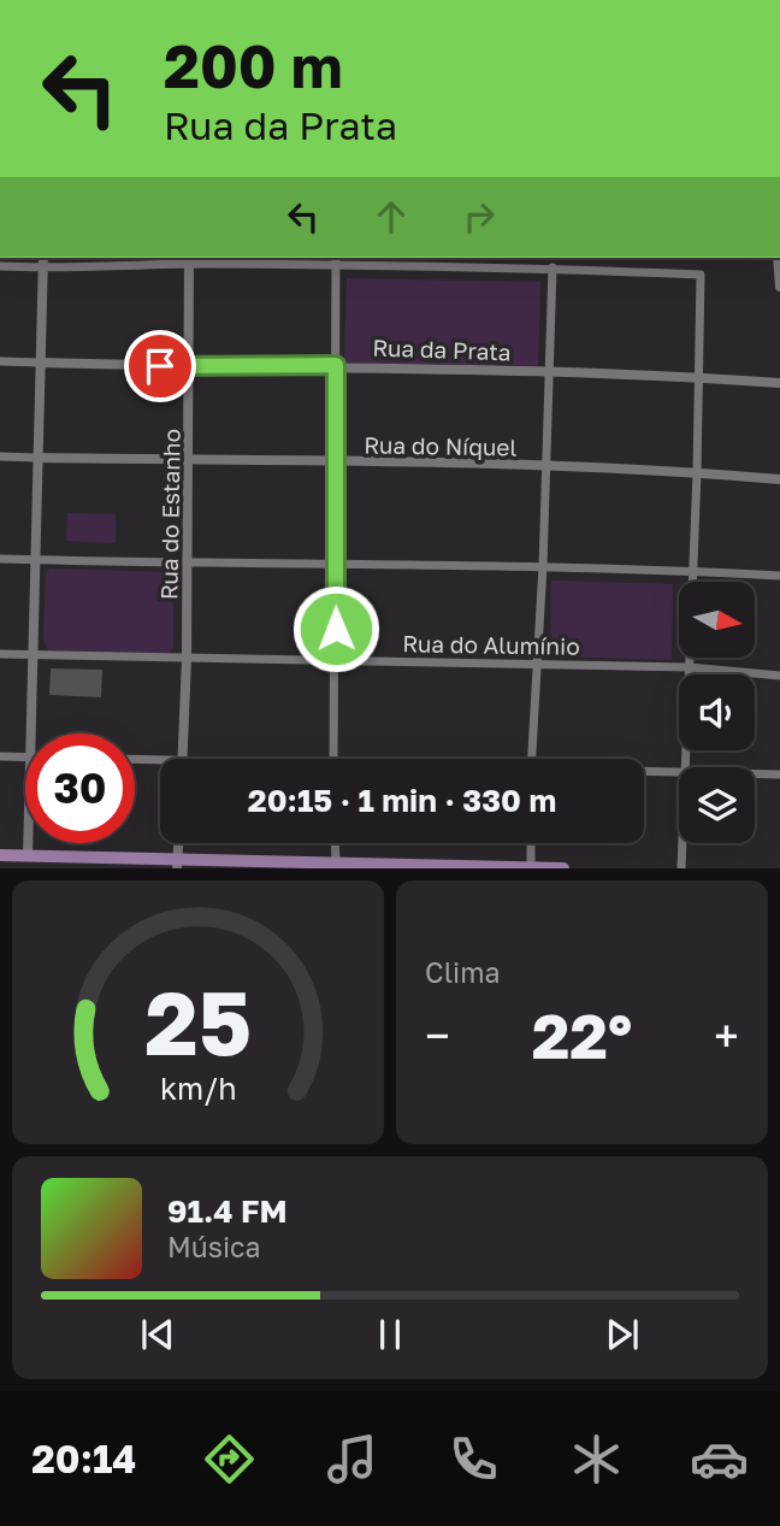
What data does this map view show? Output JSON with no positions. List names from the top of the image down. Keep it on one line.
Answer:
{"streets":{"street":["Rua da Prata","Rua do Níquel","Rua do Estanho","Rua do Alumínio"]},"crossings":[["Rua da Prata","Rua do Estanho"],["Rua do Níquel","Rua do Estanho"],["Rua do Estanho","Rua do Alumínio"]],"north":"right","page":{"turn":["200 m","Rua da Prata"],"limit":"30","trip":"20:15 · 1 min · 330 m","tile":"Clima","heat":["−","22°","+"],"song":["91.4 FM","Música"],"tabs":"20:14","gauge":["25","km/h"]}}
